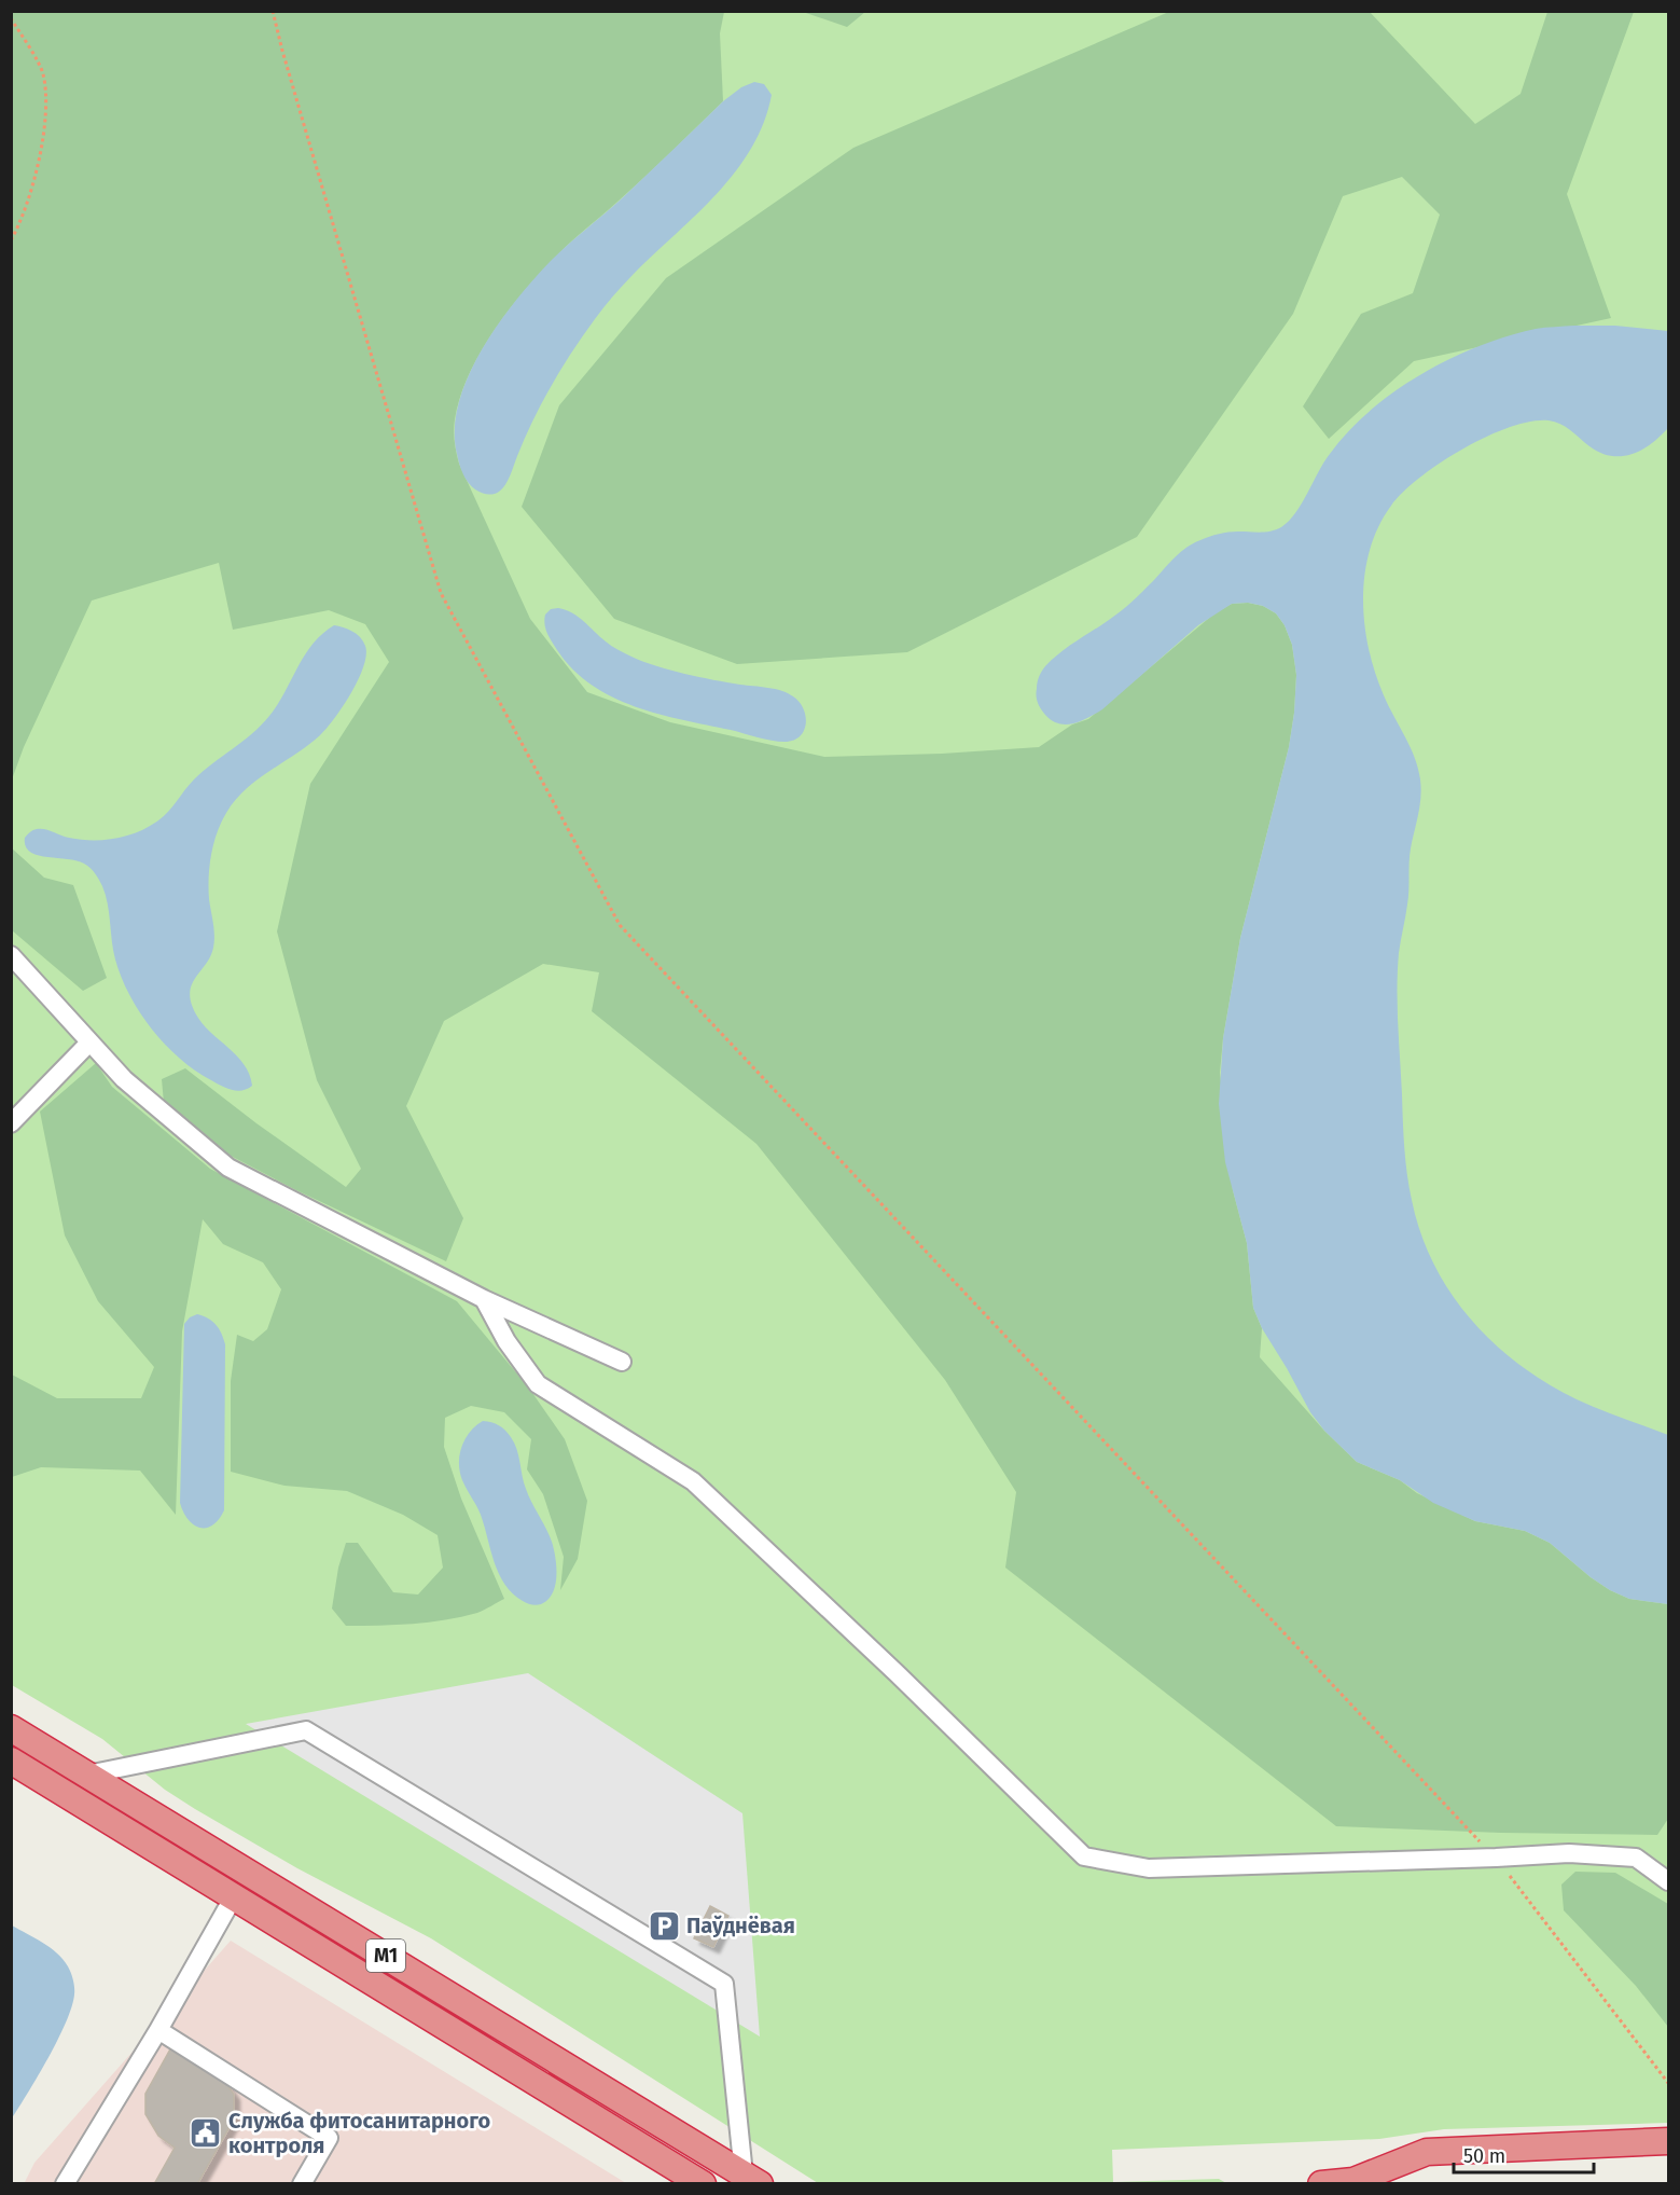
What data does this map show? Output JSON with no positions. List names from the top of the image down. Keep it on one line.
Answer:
{"streets":{"highway":["М1"]},"places":{"parking":["Паўднёвая"],"public building":["Служба фитосанитарного контроля"]},"scale_bar":"50 m"}
